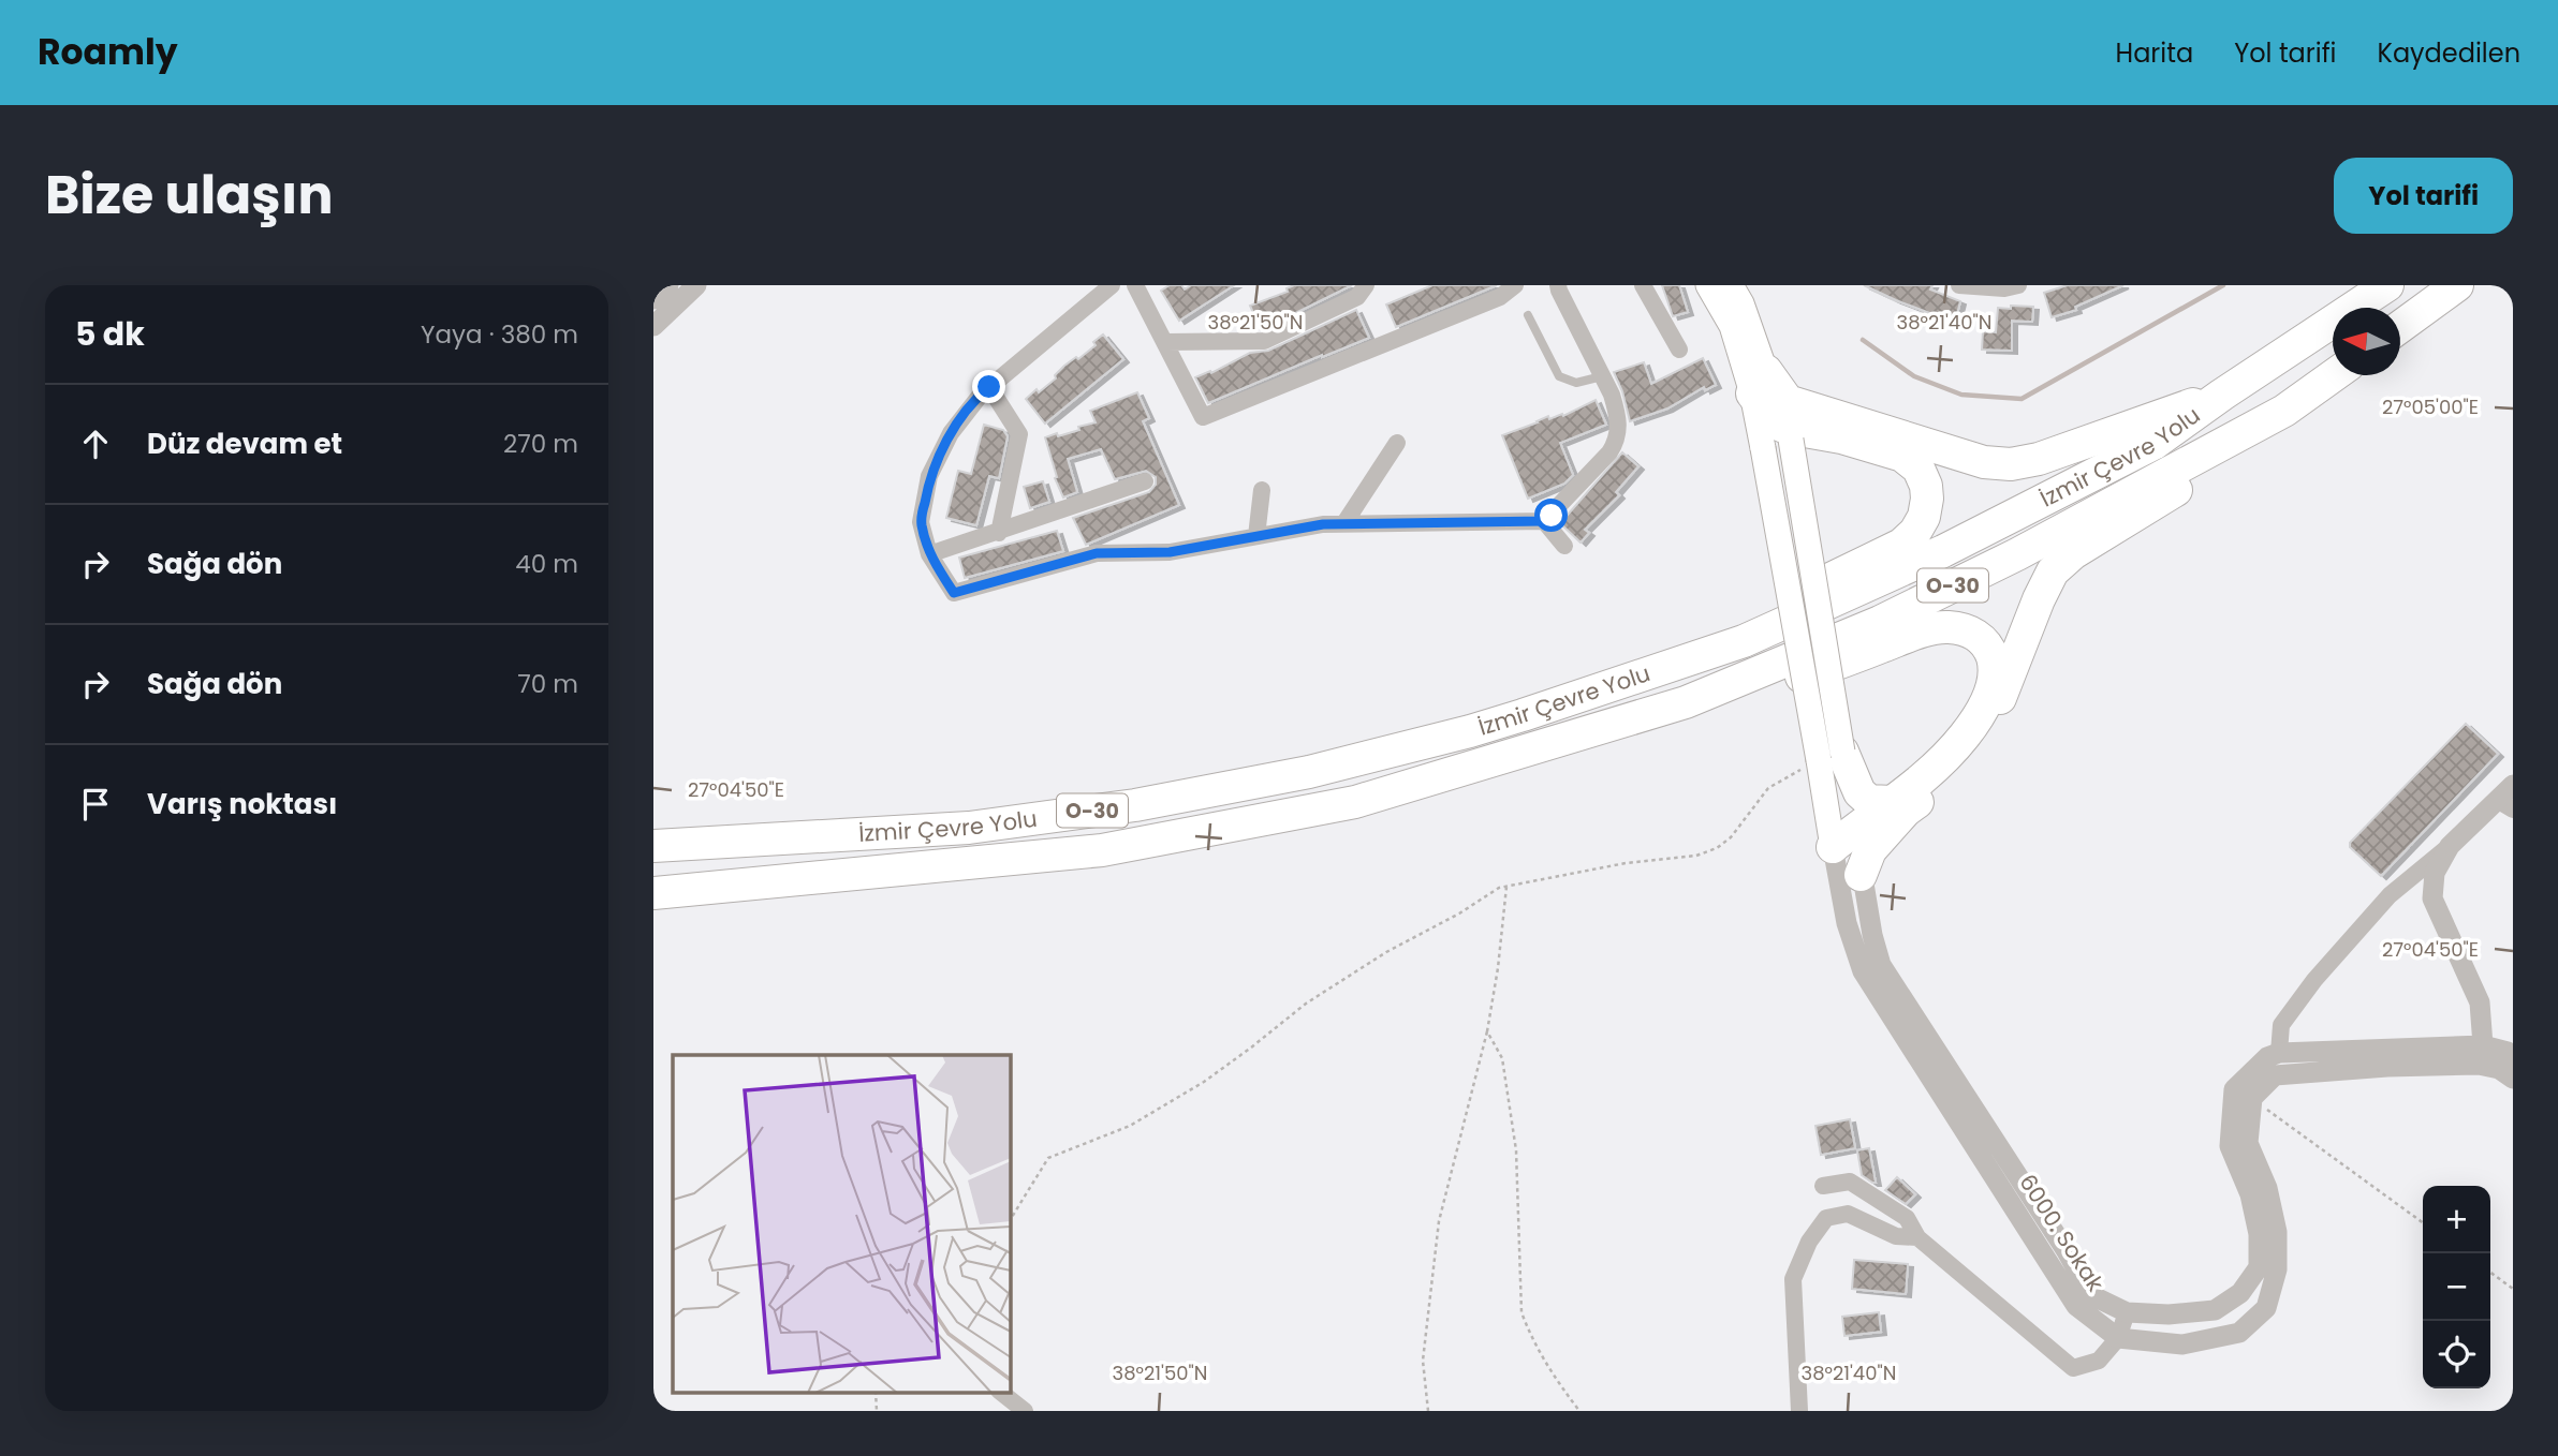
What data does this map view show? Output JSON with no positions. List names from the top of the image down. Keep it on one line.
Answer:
{"streets":{"highway":["İzmir Çevre Yolu","O-30"],"street":["6000. Sokak"]},"north":"left","page":{"header":"Roamly","nav":["Harita","Yol tarifi","Kaydedilen"],"title":"Bize ulaşın","buttons":"Yol tarifi","heading":["5 dk","Yaya · 380 m"],"list":[["Düz devam et","270 m"],["Sağa dön","40 m"],["Sağa dön","70 m"],"Varış noktası"],"map_buttons":["+","−"]},"coordinates":["38°21'50\"N","38°21'40\"N","27°05'00\"E","27°04'50\"E"]}
